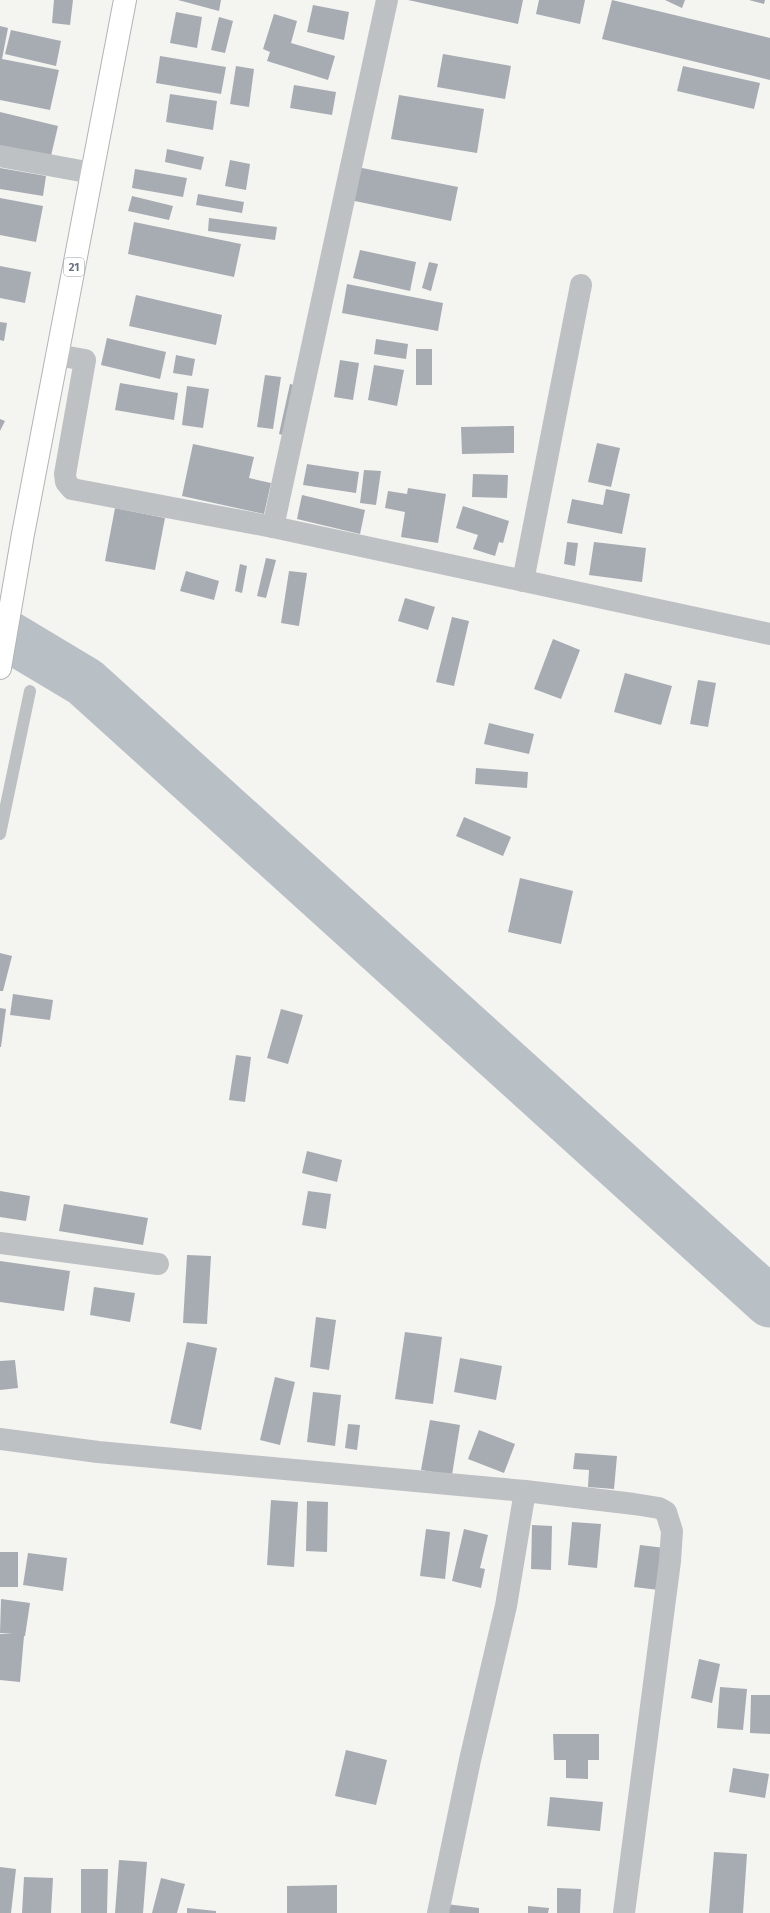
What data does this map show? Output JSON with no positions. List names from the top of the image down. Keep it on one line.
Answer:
{"streets":{"highway":["21"]}}
